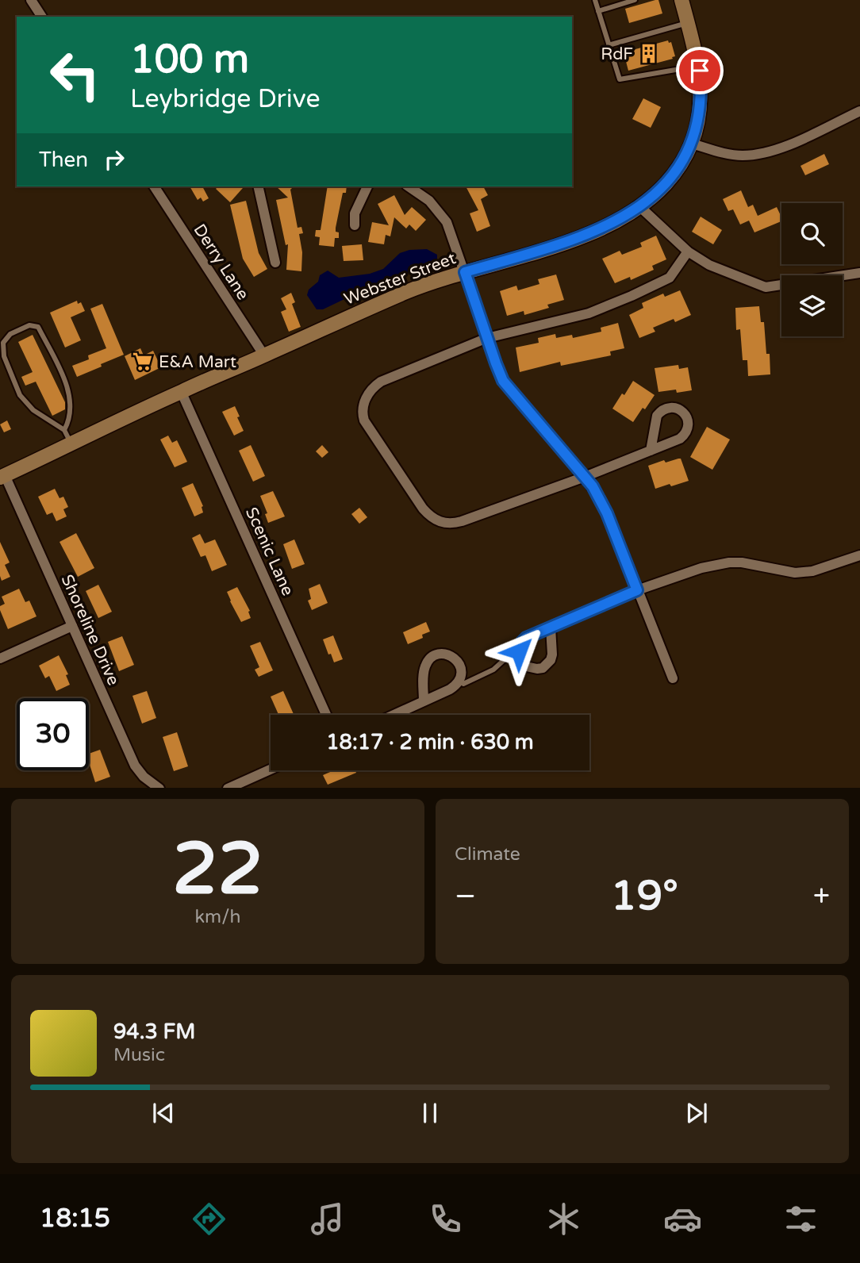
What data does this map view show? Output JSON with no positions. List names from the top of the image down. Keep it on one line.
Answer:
{"streets":{"main road":["Webster Street"],"street":["Derry Lane","Scenic Lane","Shoreline Drive"]},"crossings":[["Derry Lane","Webster Street"],["Webster Street","Scenic Lane"],["Webster Street","Shoreline Drive"]],"places":{"building":["RdF"],"supermarket":["E&A Mart"]},"page":{"turn":["100 m","Leybridge Drive"],"then":"Then","limit":"30","trip":"18:17 · 2 min · 630 m","tile":[["22","km/h"],"Climate"],"heat":["−","19°","+"],"song":["94.3 FM","Music"],"tabs":"18:15"}}
